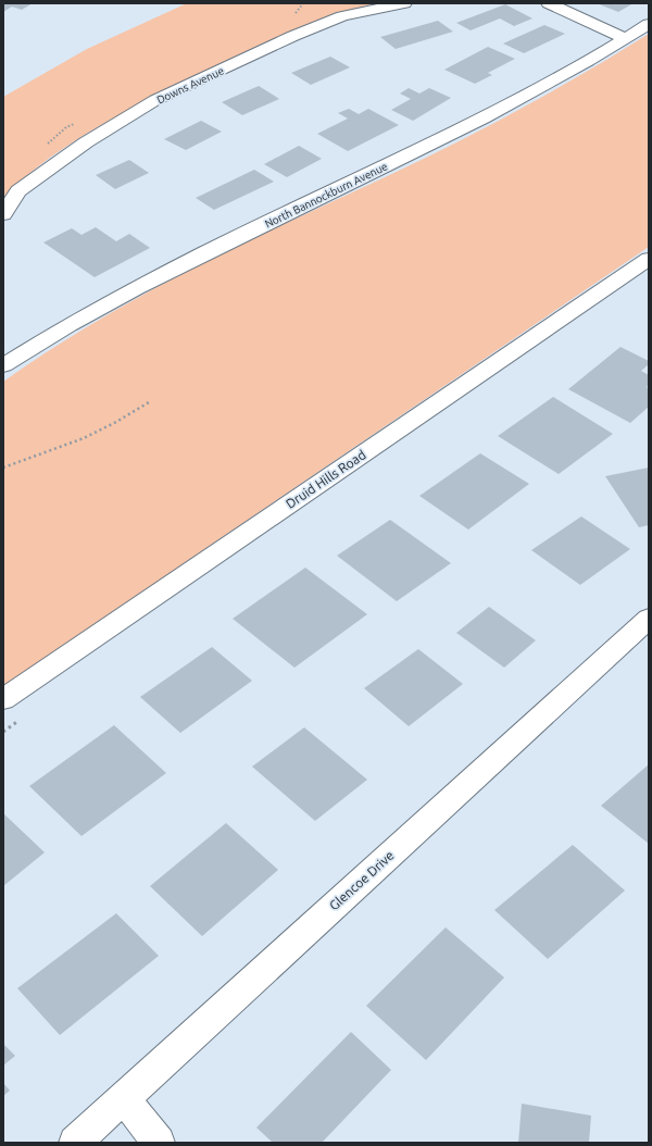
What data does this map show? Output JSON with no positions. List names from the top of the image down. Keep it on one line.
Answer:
{"streets":{"street":["Downs Avenue","North Bannockburn Avenue","Druid Hills Road","Glencoe Drive"]}}
